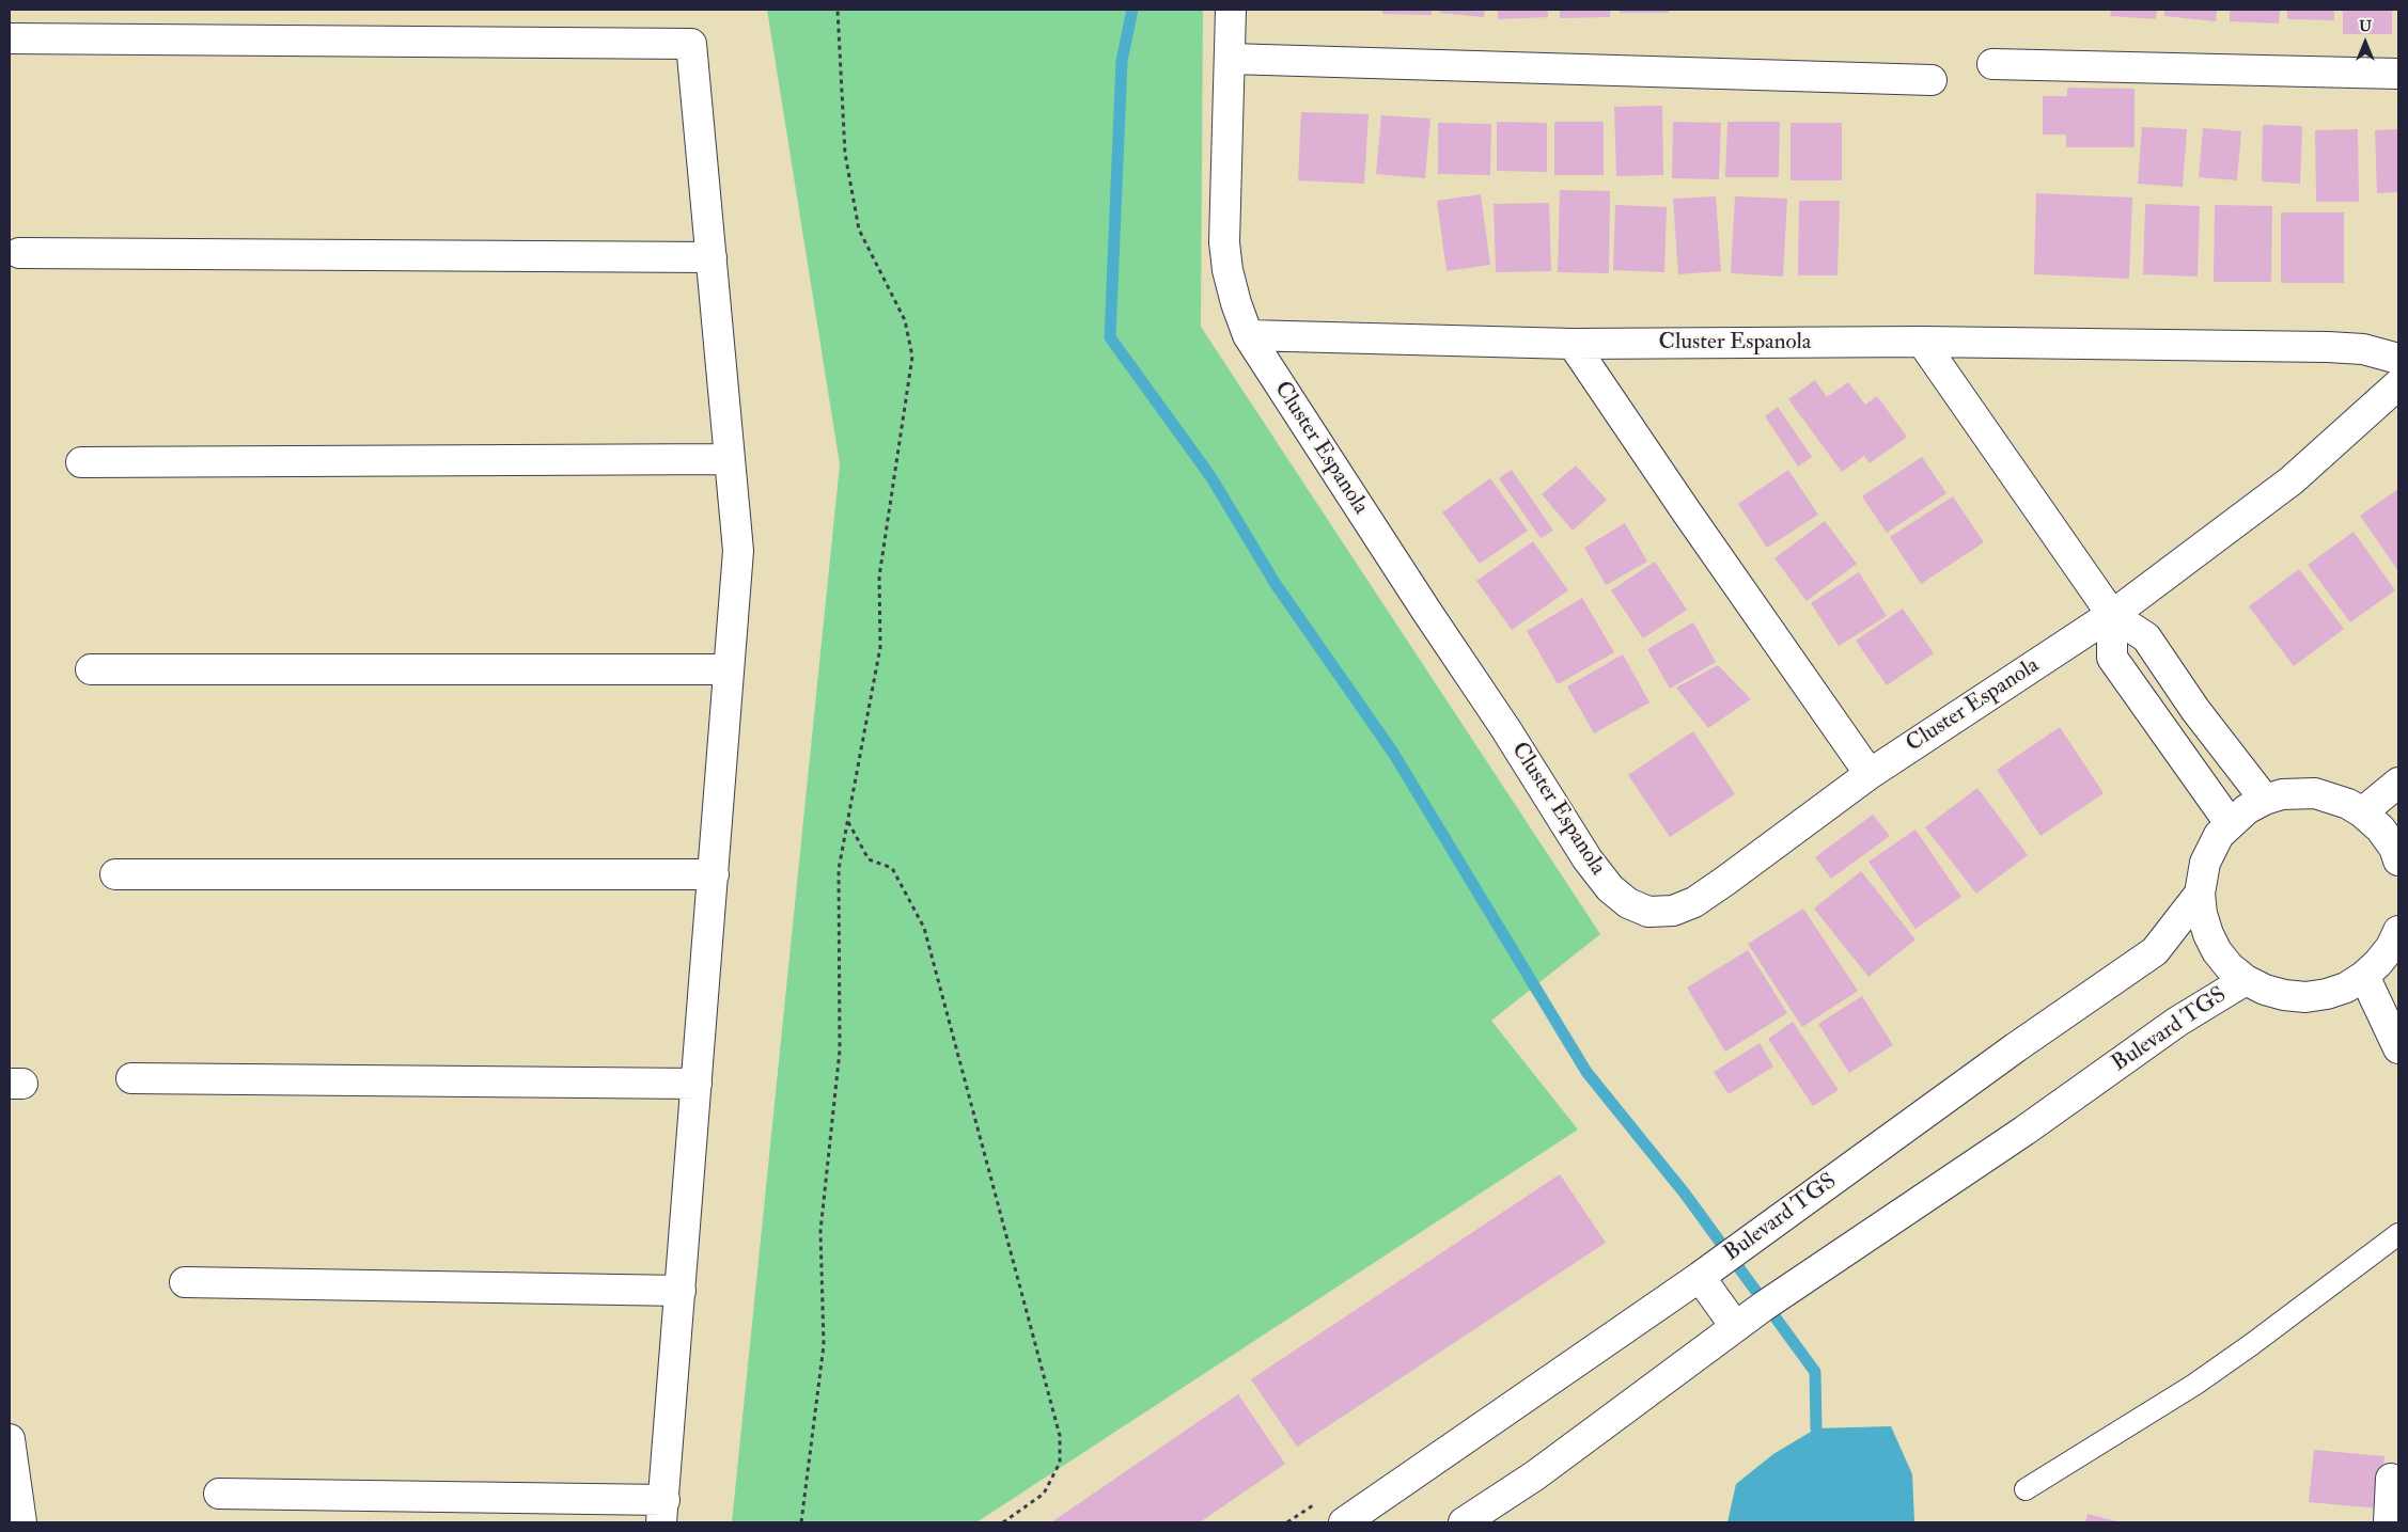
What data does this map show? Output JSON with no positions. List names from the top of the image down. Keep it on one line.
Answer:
{"streets":{"street":["Cluster Espanola","Bulevard TGS"]},"north":"top"}
